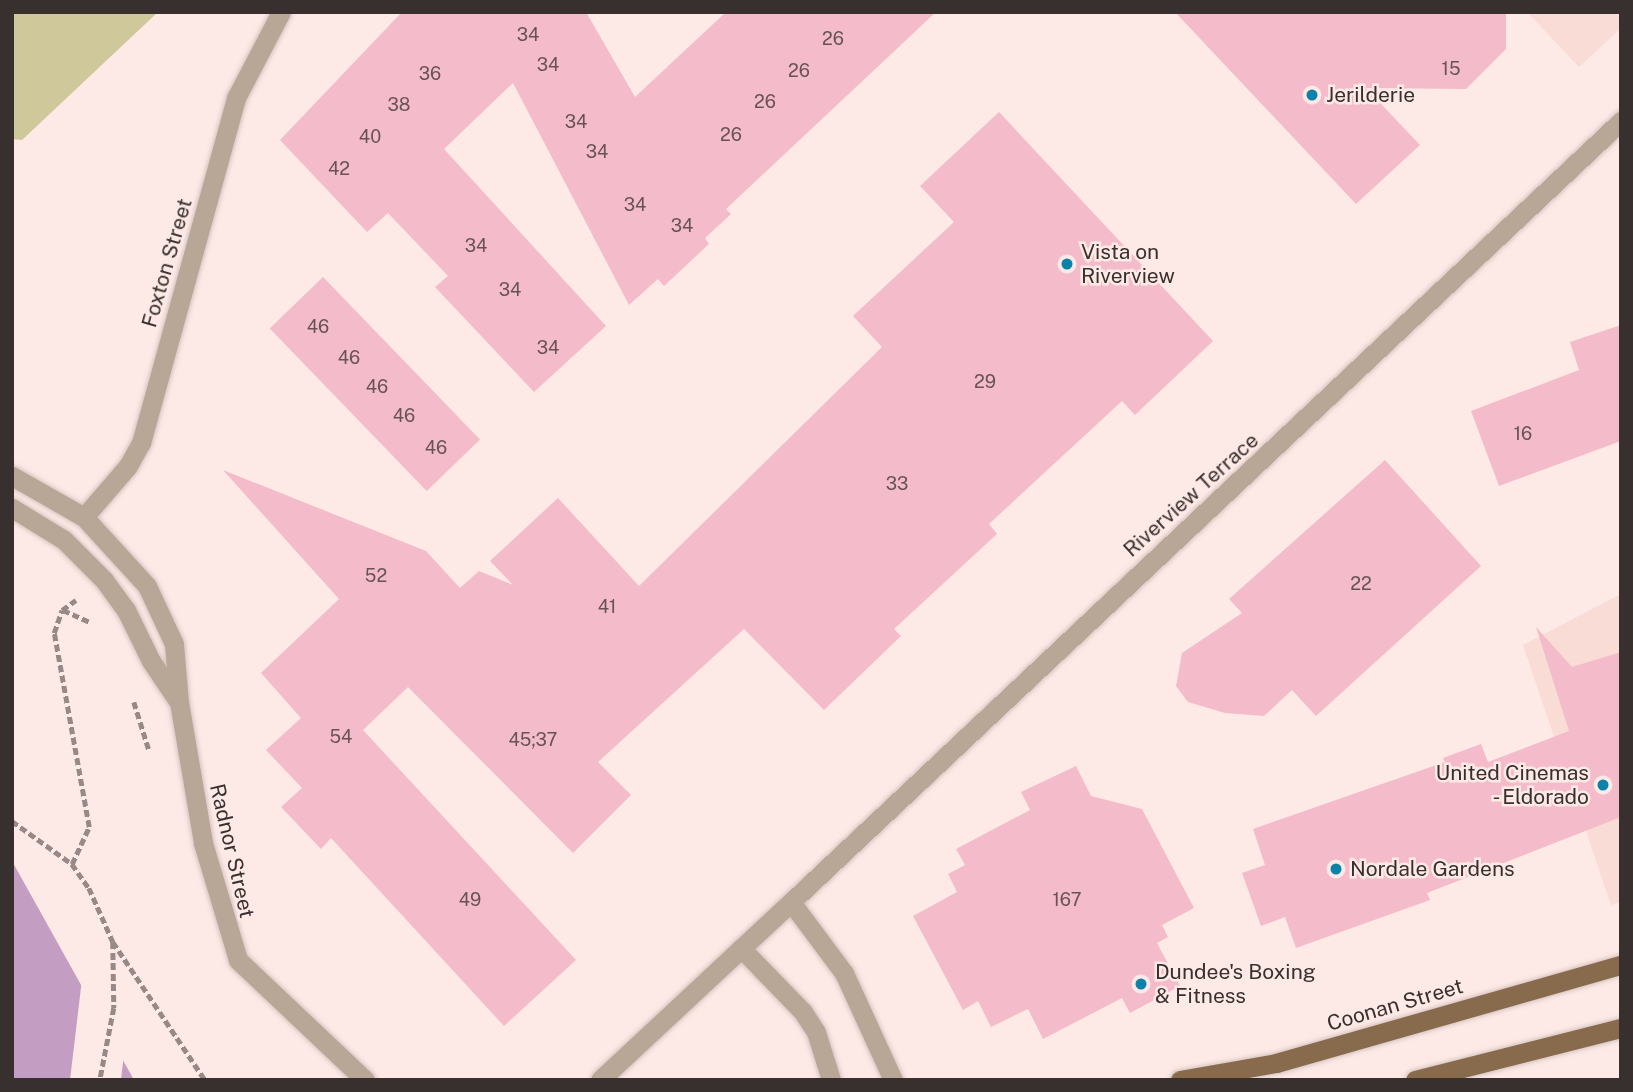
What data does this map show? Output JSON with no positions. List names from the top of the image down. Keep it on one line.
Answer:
{"streets":{"main road":["Coonan Street"],"street":["Foxton Street","Riverview Terrace","Radnor Street"]},"crossings":[["Foxton Street","Radnor Street"]],"places":["Jerilderie","Vista on Riverview","United Cinemas - Eldorado","Nordale Gardens","Dundee's Boxing & Fitness"],"house_numbers":["34","26","34","15","26","36","26","38","34","26","40","34","42","34","34","34","34","46","34","46","29","46","46","16","46","33","52","22","41","54","45;37","49","167"]}
